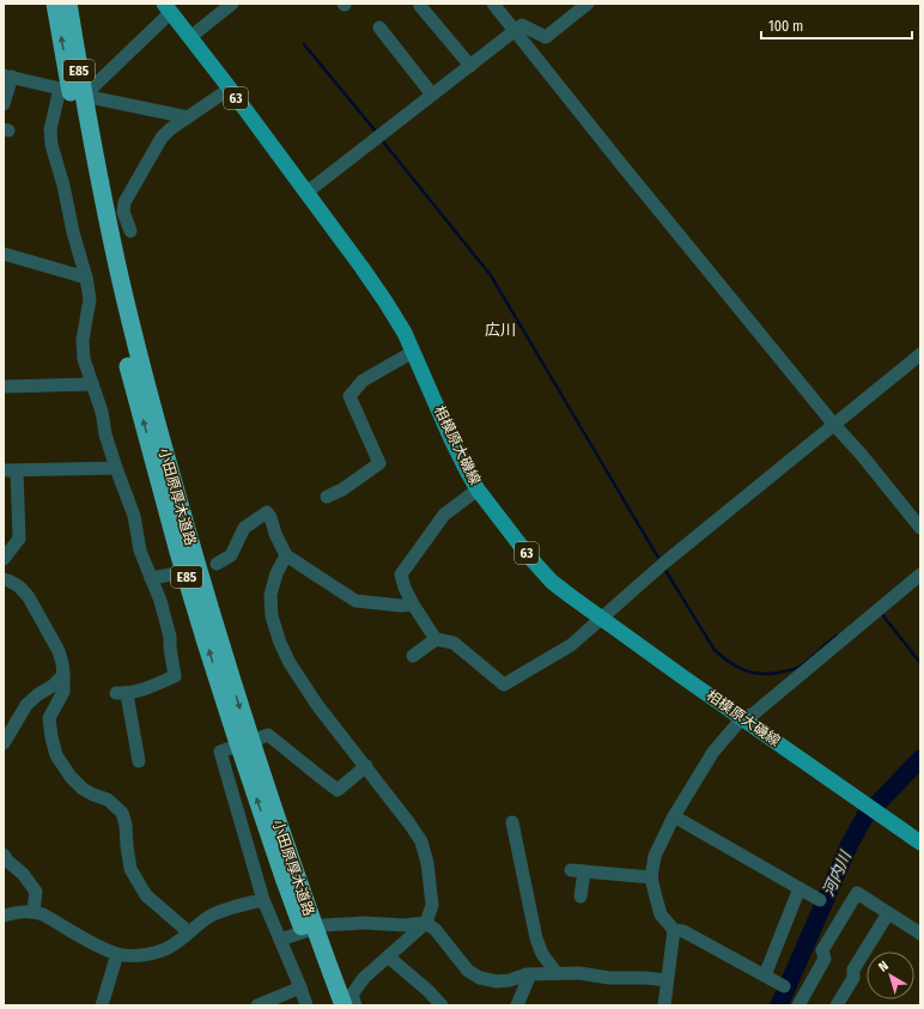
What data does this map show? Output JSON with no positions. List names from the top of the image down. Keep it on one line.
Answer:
{"streets":{"highway":["E85","小田原厚木道路"],"main road":["63","相模原大磯線"]},"districts":["広川"],"water":["河内川"],"scale_bar":"100 m","north":"top left"}
